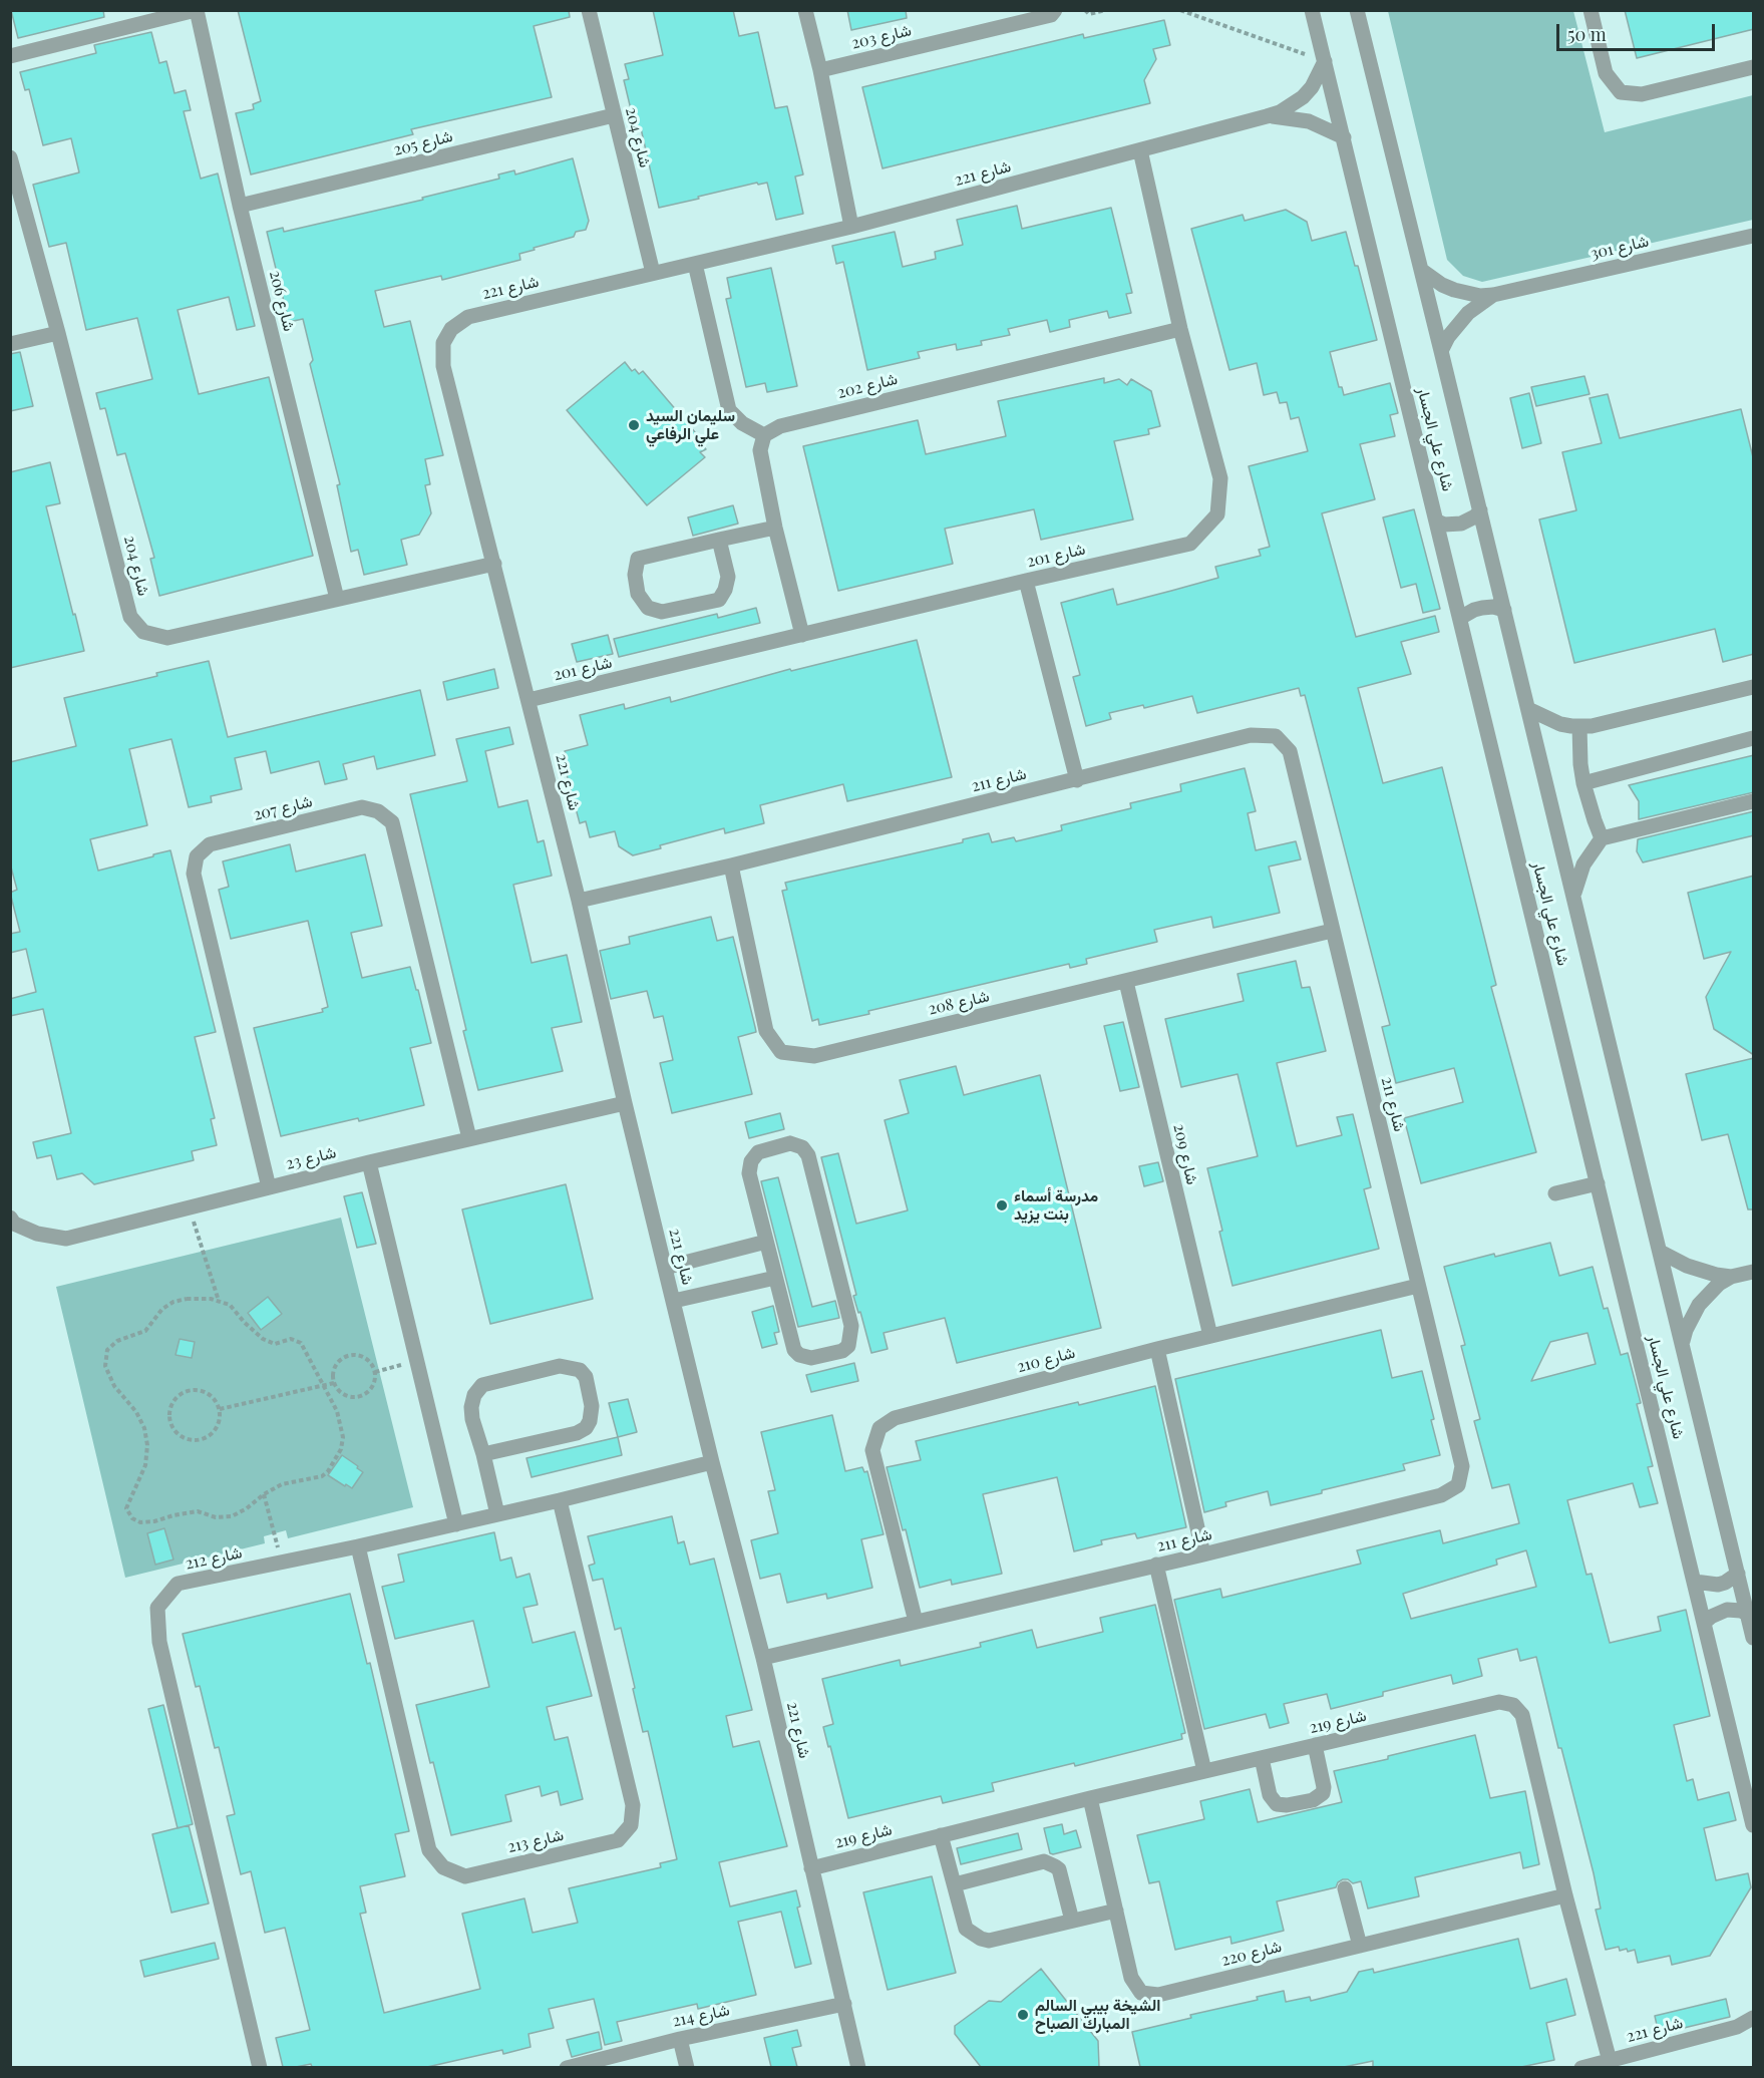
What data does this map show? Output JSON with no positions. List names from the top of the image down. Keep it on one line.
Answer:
{"streets":{"street":["شارع 203","شارع 204","شارع 205","شارع 221","شارع 301","شارع 206","شارع 202","شارع علي الجسار","شارع 201","شارع 211","شارع 207","شارع 208","شارع 209","شارع 23","شارع 210","شارع 212","شارع 219","شارع 213","شارع 220","شارع 214"]},"crossings":[["شارع 204","شارع 205"],["شارع 204","شارع 221"],["شارع 204","شارع 206"],["شارع 205","شارع 206"],["شارع 221","شارع علي الجسار"],["شارع 221","شارع 201"],["شارع 221","شارع 211"],["شارع 221","شارع 23"],["شارع 221","شارع 212"],["شارع 221","شارع 219"],["شارع 221","شارع 214"],["شارع 301","شارع علي الجسار"],["شارع 202","شارع 201"],["شارع 211","شارع 208"],["شارع 211","شارع 210"],["شارع 207","شارع 23"],["شارع 208","شارع 209"],["شارع 209","شارع 210"],["شارع 212","شارع 213"],["شارع 219","شارع 220"]],"places":["سليمان السيد علي الرفاعي","مدرسة أسماء بنت يزيد","الشيخة بيبي السالم المبارك الصباح"],"scale_bar":"50 m"}
